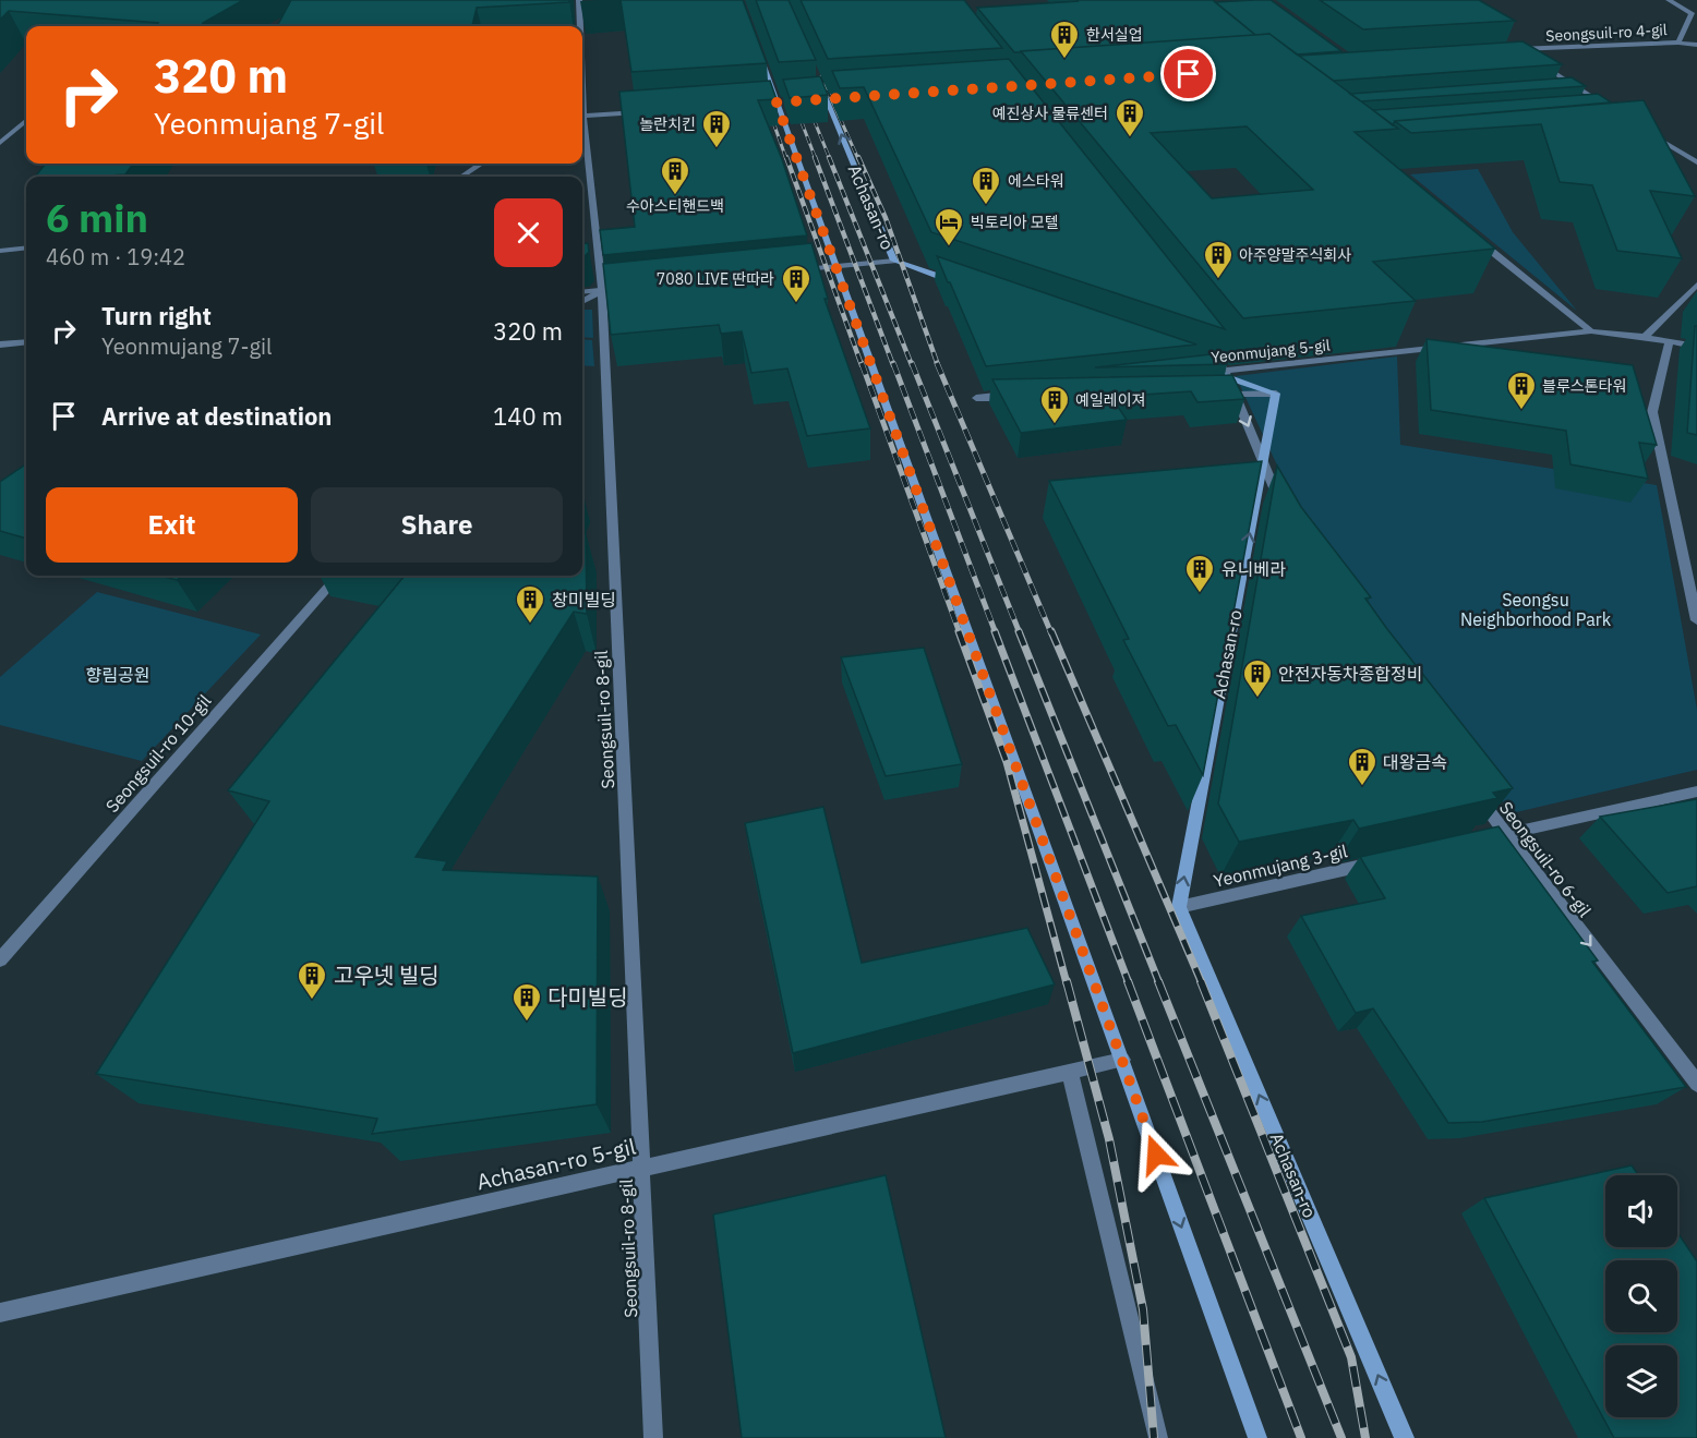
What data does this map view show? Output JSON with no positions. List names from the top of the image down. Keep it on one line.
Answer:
{"streets":{"main road":["Achasan-ro"],"street":["Seongsuil-ro 4-gil","Yeonmujang 5-gil","Seongsuil-ro 8-gil","Seongsuil-ro 10-gil","Seongsuil-ro 6-gil","Yeonmujang 3-gil","Achasan-ro 5-gil"]},"crossings":[["Achasan-ro","Yeonmujang 3-gil"],["Seongsuil-ro 8-gil","Achasan-ro 5-gil"]],"one_way":["Seongsuil-ro 6-gil"],"parks":["Seongsu Neighborhood Park","향림공원"],"places":{"building":["한서실업","예진상사 물류센터","놀란치킨","수아스티핸드백","에스타워","아주양말주식회사","7080 LIVE 딴따라","블루스톤타워","예일레이져","유니베라","창미빌딩","안전자동차종합정비","대왕금속","고우넷 빌딩","다미빌딩"],"hotel":["빅토리아 모텔"]},"page":{"turn":["320 m","Yeonmujang 7-gil"],"heading":["6 min","460 m · 19:42"],"list":[{"name":"Turn right","note":"Yeonmujang 7-gil","value":"320 m"},{"name":"Arrive at destination","value":"140 m"}],"buttons":["Exit","Share"]}}
